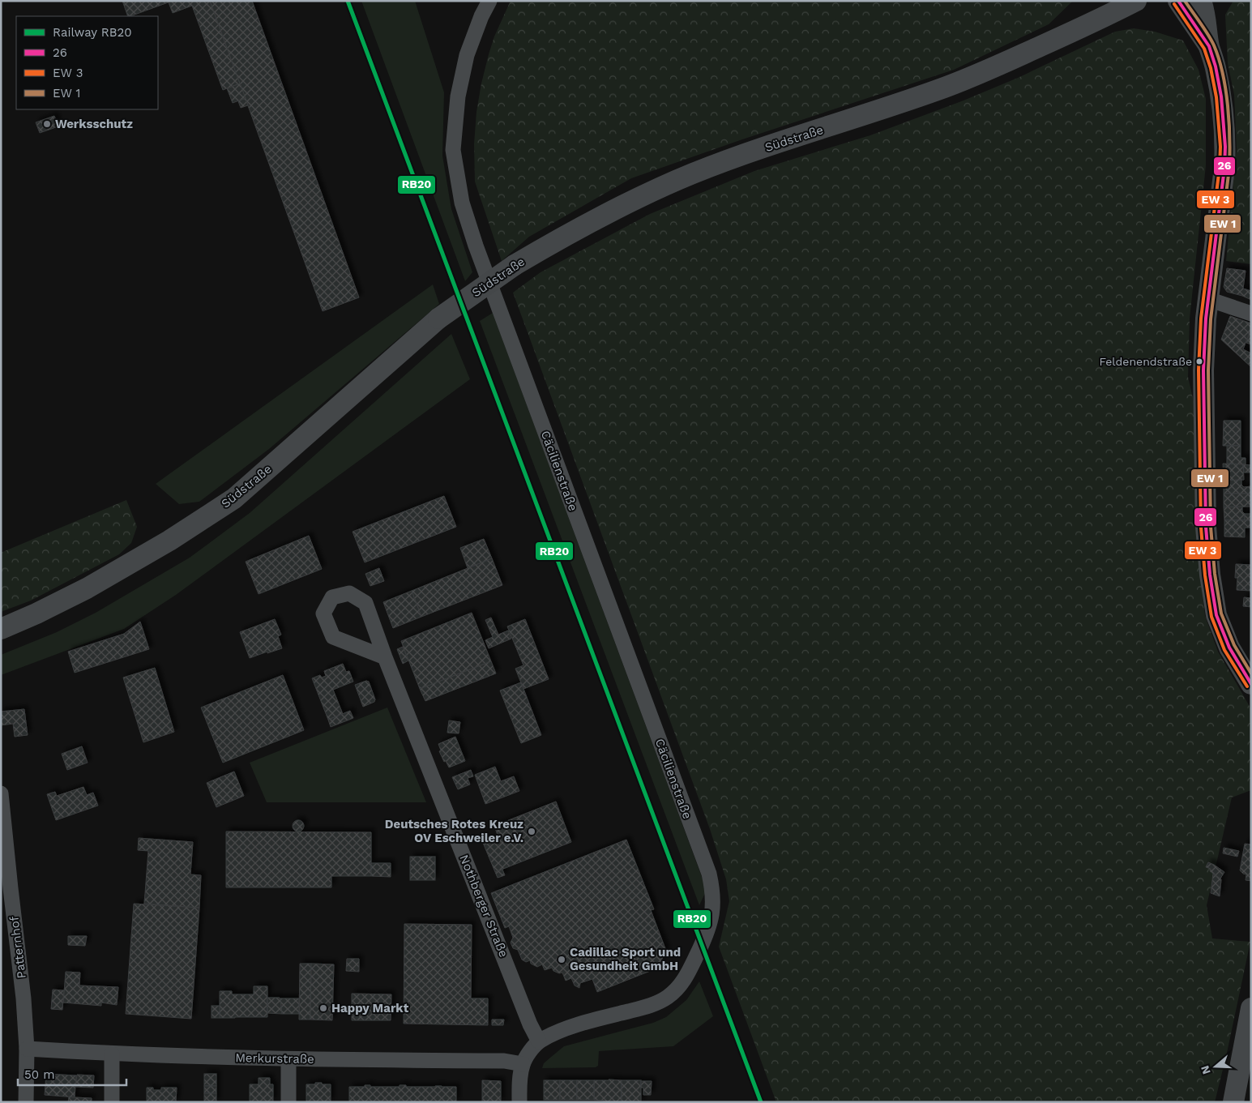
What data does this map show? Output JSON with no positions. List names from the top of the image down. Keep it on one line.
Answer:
{"streets":{"main road":["Südstraße"],"street":["Cäcilienstraße","Nothberger Straße","Patternhof","Merkurstraße"]},"crossings":[["Cäcilienstraße","Nothberger Straße"],["Patternhof","Merkurstraße"]],"places":["Werksschutz","Feldenendstraße","Deutsches Rotes Kreuz OV Eschweiler e.V.","Cadillac Sport und Gesundheit GmbH","Happy Markt"],"lines":["rail line RB20","transit line 26"],"legend":["Railway RB20","26","EW 3","EW 1"],"scale_bar":"50 m","north":"left"}
